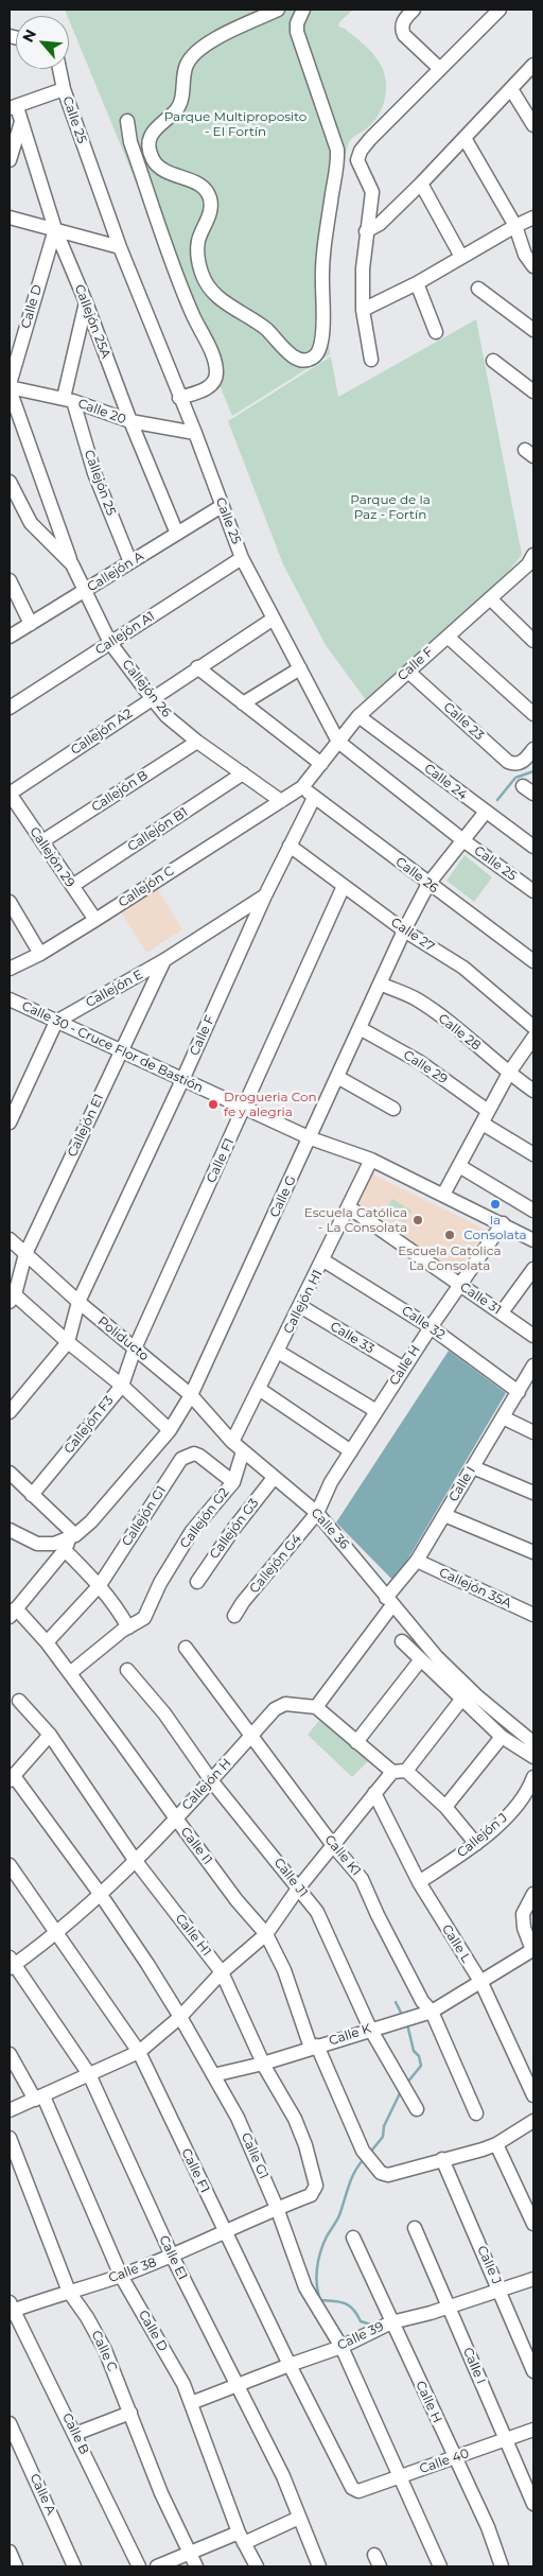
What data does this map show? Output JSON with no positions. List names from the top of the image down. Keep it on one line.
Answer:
{"streets":{"street":["Calle 25","Calle D","Callejón 25A","Calle 20","Callejón 25","Callejón A","Callejón A1","Calle F","Callejón 26","Calle 23","Callejón A2","Calle 24","Callejón B","Callejón B1","Callejón 29","Calle 26","Callejón C","Calle 27","Callejón E","Calle 28","Calle 30 - Cruce Flor de Bastión","Calle 29","Callejón E1","Calle F1","Calle G","Calle 31","Callejón H1","Calle 32","Calle 33","Poliducto","Calle H","Callejón F3","Calle I","Callejón G1","Callejón G2","Callejón G3","Calle 36","Callejón G4","Callejón 35A","Callejón H","Callejón J","Calle I1","Calle K1","Calle J1","Calle H1","Calle L","Calle K","Calle G1","Calle E1","Calle J","Calle 38","Calle 39","Calle C","Calle B","Calle 40","Calle A"]},"crossings":[["Calle 25","Calle 20"],["Calle 25","Callejón A"],["Calle 25","Callejón A1"],["Calle 25","Calle F"],["Calle 25","Callejón A2"],["Calle 25","Calle G"],["Calle D","Callejón 25A"],["Calle D","Calle 20"],["Calle D","Callejón 26"],["Calle D","Calle 38"],["Calle D","Calle 39"],["Callejón 25A","Calle 20"],["Callejón 25A","Callejón 25"],["Callejón 25A","Callejón A"],["Calle 20","Callejón 25"],["Calle 20","Callejón 26"],["Callejón 25","Callejón A"],["Callejón A","Callejón 26"],["Callejón A1","Callejón 26"],["Calle F","Callejón 26"],["Calle F","Calle 23"],["Calle F","Calle 24"],["Calle F","Calle 26"],["Calle F","Callejón C"],["Calle F","Calle 27"],["Calle F","Callejón E"],["Calle F","Calle 30 - Cruce Flor de Bastión"],["Calle F","Poliducto"],["Callejón 26","Callejón A2"],["Callejón 26","Callejón B"],["Callejón 26","Callejón B1"],["Callejón 26","Callejón C"],["Callejón A2","Callejón 29"],["Calle 24","Calle G"],["Callejón B","Callejón 29"],["Callejón B1","Callejón 29"],["Callejón 29","Callejón C"],["Calle 26","Calle G"],["Calle 27","Calle F1"],["Calle 27","Calle G"],["Callejón E","Calle 30 - Cruce Flor de Bastión"],["Callejón E","Callejón E1"],["Calle 28","Calle G"],["Calle 30 - Cruce Flor de Bastión","Callejón E1"],["Calle 30 - Cruce Flor de Bastión","Calle F1"],["Calle 30 - Cruce Flor de Bastión","Calle G"],["Calle 30 - Cruce Flor de Bastión","Callejón H1"],["Calle 30 - Cruce Flor de Bastión","Calle H"],["Calle 29","Calle G"],["Callejón E1","Poliducto"],["Calle F1","Poliducto"],["Calle F1","Callejón F3"],["Calle F1","Callejón H"],["Calle F1","Calle 38"],["Calle F1","Calle 39"],["Calle F1","Calle 40"],["Calle G","Poliducto"],["Calle G","Calle I1"],["Calle 31","Callejón H1"],["Calle 31","Calle H"],["Callejón H1","Calle 32"],["Callejón H1","Calle 33"],["Callejón H1","Poliducto"],["Callejón H1","Calle 36"],["Calle 32","Calle H"],["Calle 32","Calle I"],["Calle 33","Calle H"],["Poliducto","Callejón F3"],["Poliducto","Calle 36"],["Calle H","Calle 36"],["Calle H","Callejón G4"],["Calle H","Calle 39"],["Calle H","Calle 40"],["Calle I","Calle 36"],["Calle I","Callejón 35A"],["Calle I","Calle 39"],["Calle I","Calle 40"],["Callejón G1","Callejón G2"],["Callejón G1","Calle I1"],["Callejón G2","Calle I1"],["Callejón G3","Calle 36"],["Calle 36","Callejón G4"],["Callejón H","Calle I1"],["Callejón H","Calle K1"],["Callejón H","Calle J1"],["Callejón H","Calle H1"],["Callejón H","Calle G1"],["Callejón H","Calle E1"],["Callejón J","Calle L"],["Calle I1","Calle K"],["Calle I1","Calle J"],["Calle K1","Calle K"],["Calle J1","Calle K"],["Calle H1","Calle K"],["Calle H1","Calle 38"],["Calle L","Calle K"],["Calle K","Calle G1"],["Calle G1","Calle 38"],["Calle G1","Calle 39"],["Calle G1","Calle 40"],["Calle E1","Calle 38"],["Calle E1","Calle 39"],["Calle J","Calle 39"],["Calle 38","Calle C"],["Calle 38","Calle B"]],"parks":["Parque Multiproposito - El Fortín","Parque de la Paz - Fortín"],"places":["Drogueria Con fe y alegria","la Consolata","Escuela Católica - La Consolata","Escuela Catolica La Consolata"],"north":"top left"}
